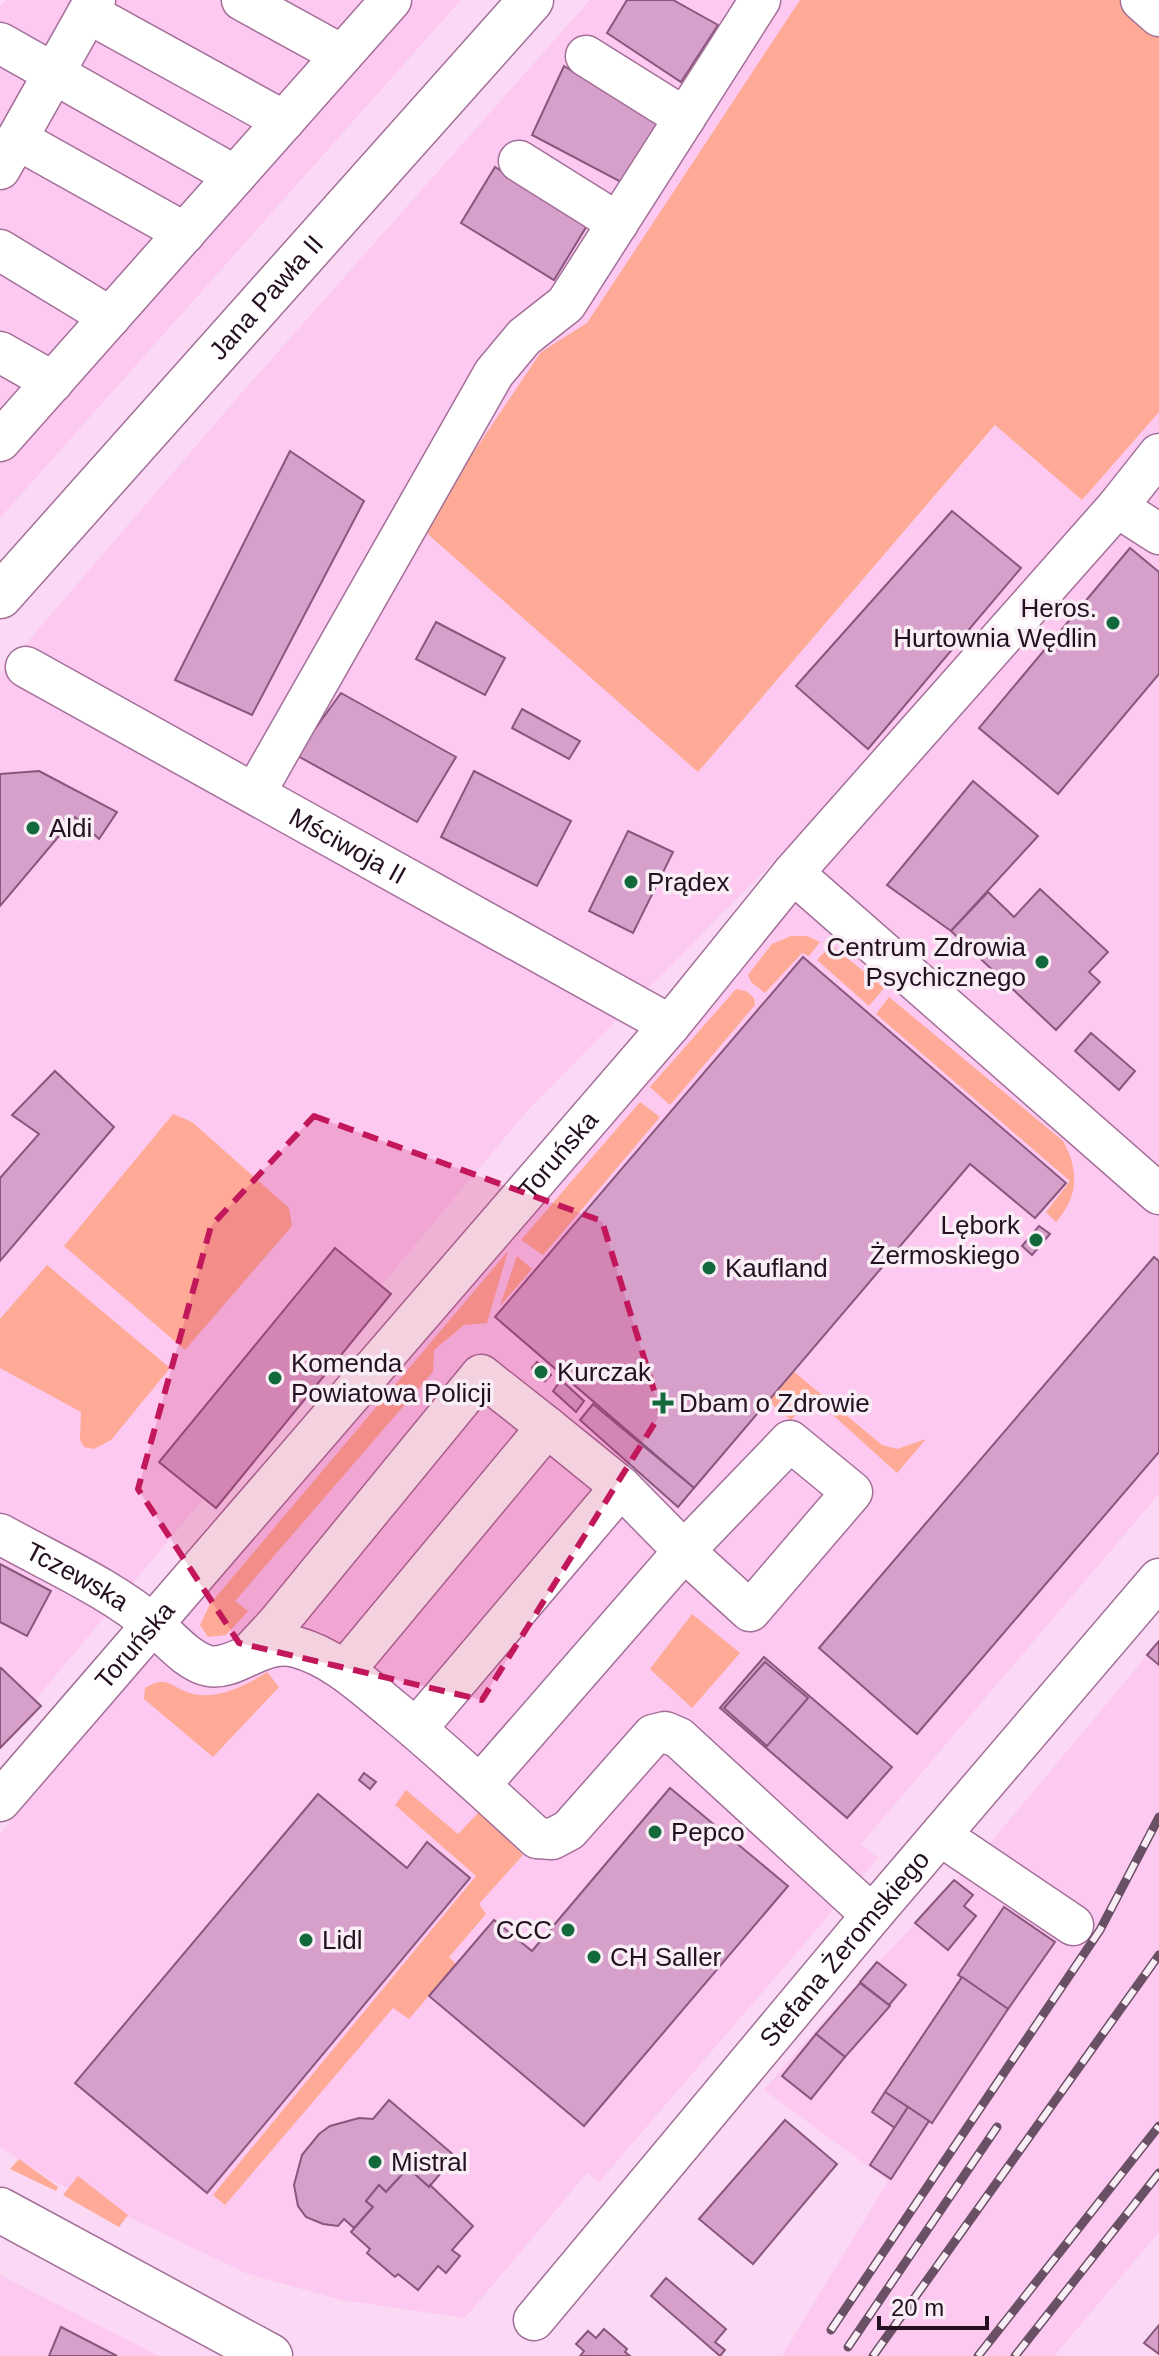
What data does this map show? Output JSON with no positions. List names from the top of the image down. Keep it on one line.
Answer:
{"streets":{"main road":["Jana Pawła II"],"street":["Mściwoja II","Toruńska","Tczewska","Stefana Żeromskiego"]},"crossings":[["Mściwoja II","Toruńska"],["Toruńska","Tczewska"]],"places":{"other":["Heros. Hurtownia Wędlin","Aldi","Prądex","Centrum Zdrowia Psychicznego","Lębork Żermoskiego","Kaufland","Kurczak","Komenda Powiatowa Policji","Pepco","CCC","Lidl","CH Saller","Mistral"],"health":["Dbam o Zdrowie"]},"scale_bar":"20 m"}
